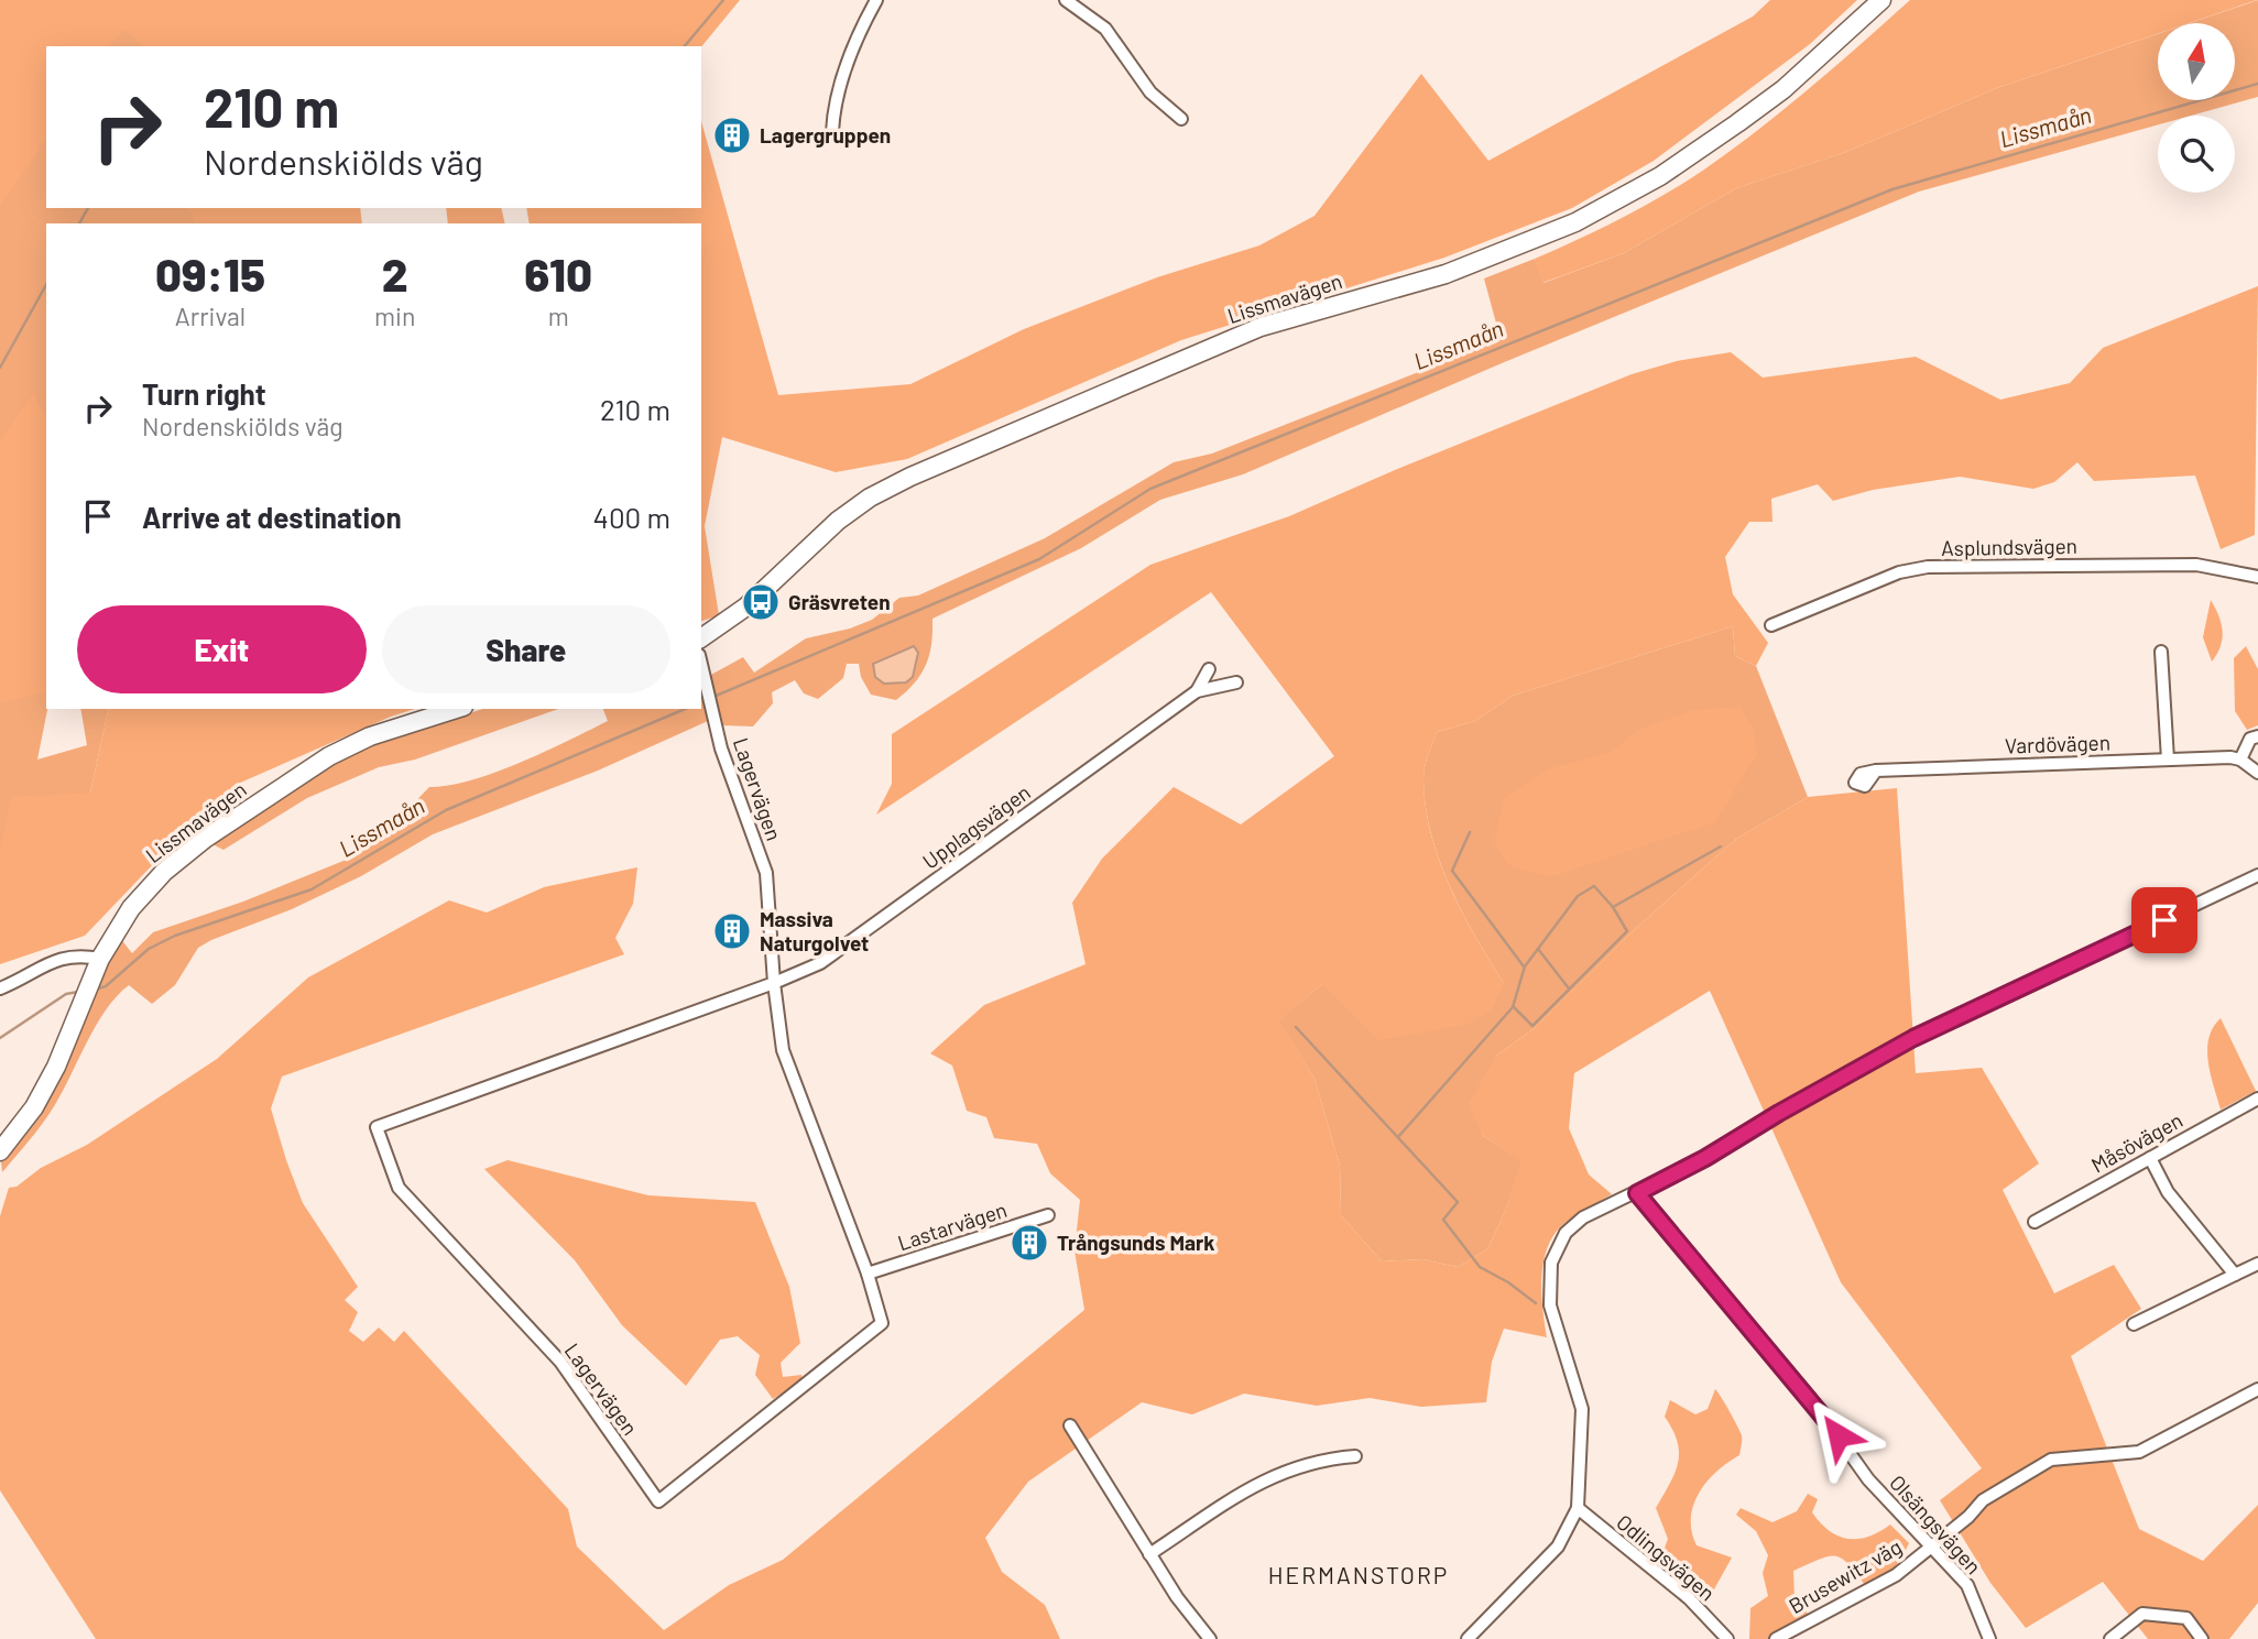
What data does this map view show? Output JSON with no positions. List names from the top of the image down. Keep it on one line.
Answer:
{"streets":{"street":["Lissmavägen","Asplundsvägen","Vardövägen","Lagervägen","Upplagsvägen","Måsövägen","Lastarvägen","Olsängsvägen","Odlingsvägen","Brusewitz väg"]},"crossings":[["Lagervägen","Upplagsvägen"],["Lagervägen","Lastarvägen"],["Olsängsvägen","Brusewitz väg"]],"districts":["HERMANSTORP"],"water":["Lissmaån"],"places":{"building":["Lagergruppen","Massiva Naturgolvet","Trångsunds Mark"],"bus stop":["Gräsvreten"]},"north":"top","page":{"turn":["210 m","Nordenskiölds väg"],"eta":["09:15","Arrival","2","min","610","m"],"list":[{"name":"Turn right","note":"Nordenskiölds väg","value":"210 m"},{"name":"Arrive at destination","value":"400 m"}],"buttons":["Exit","Share"]}}
